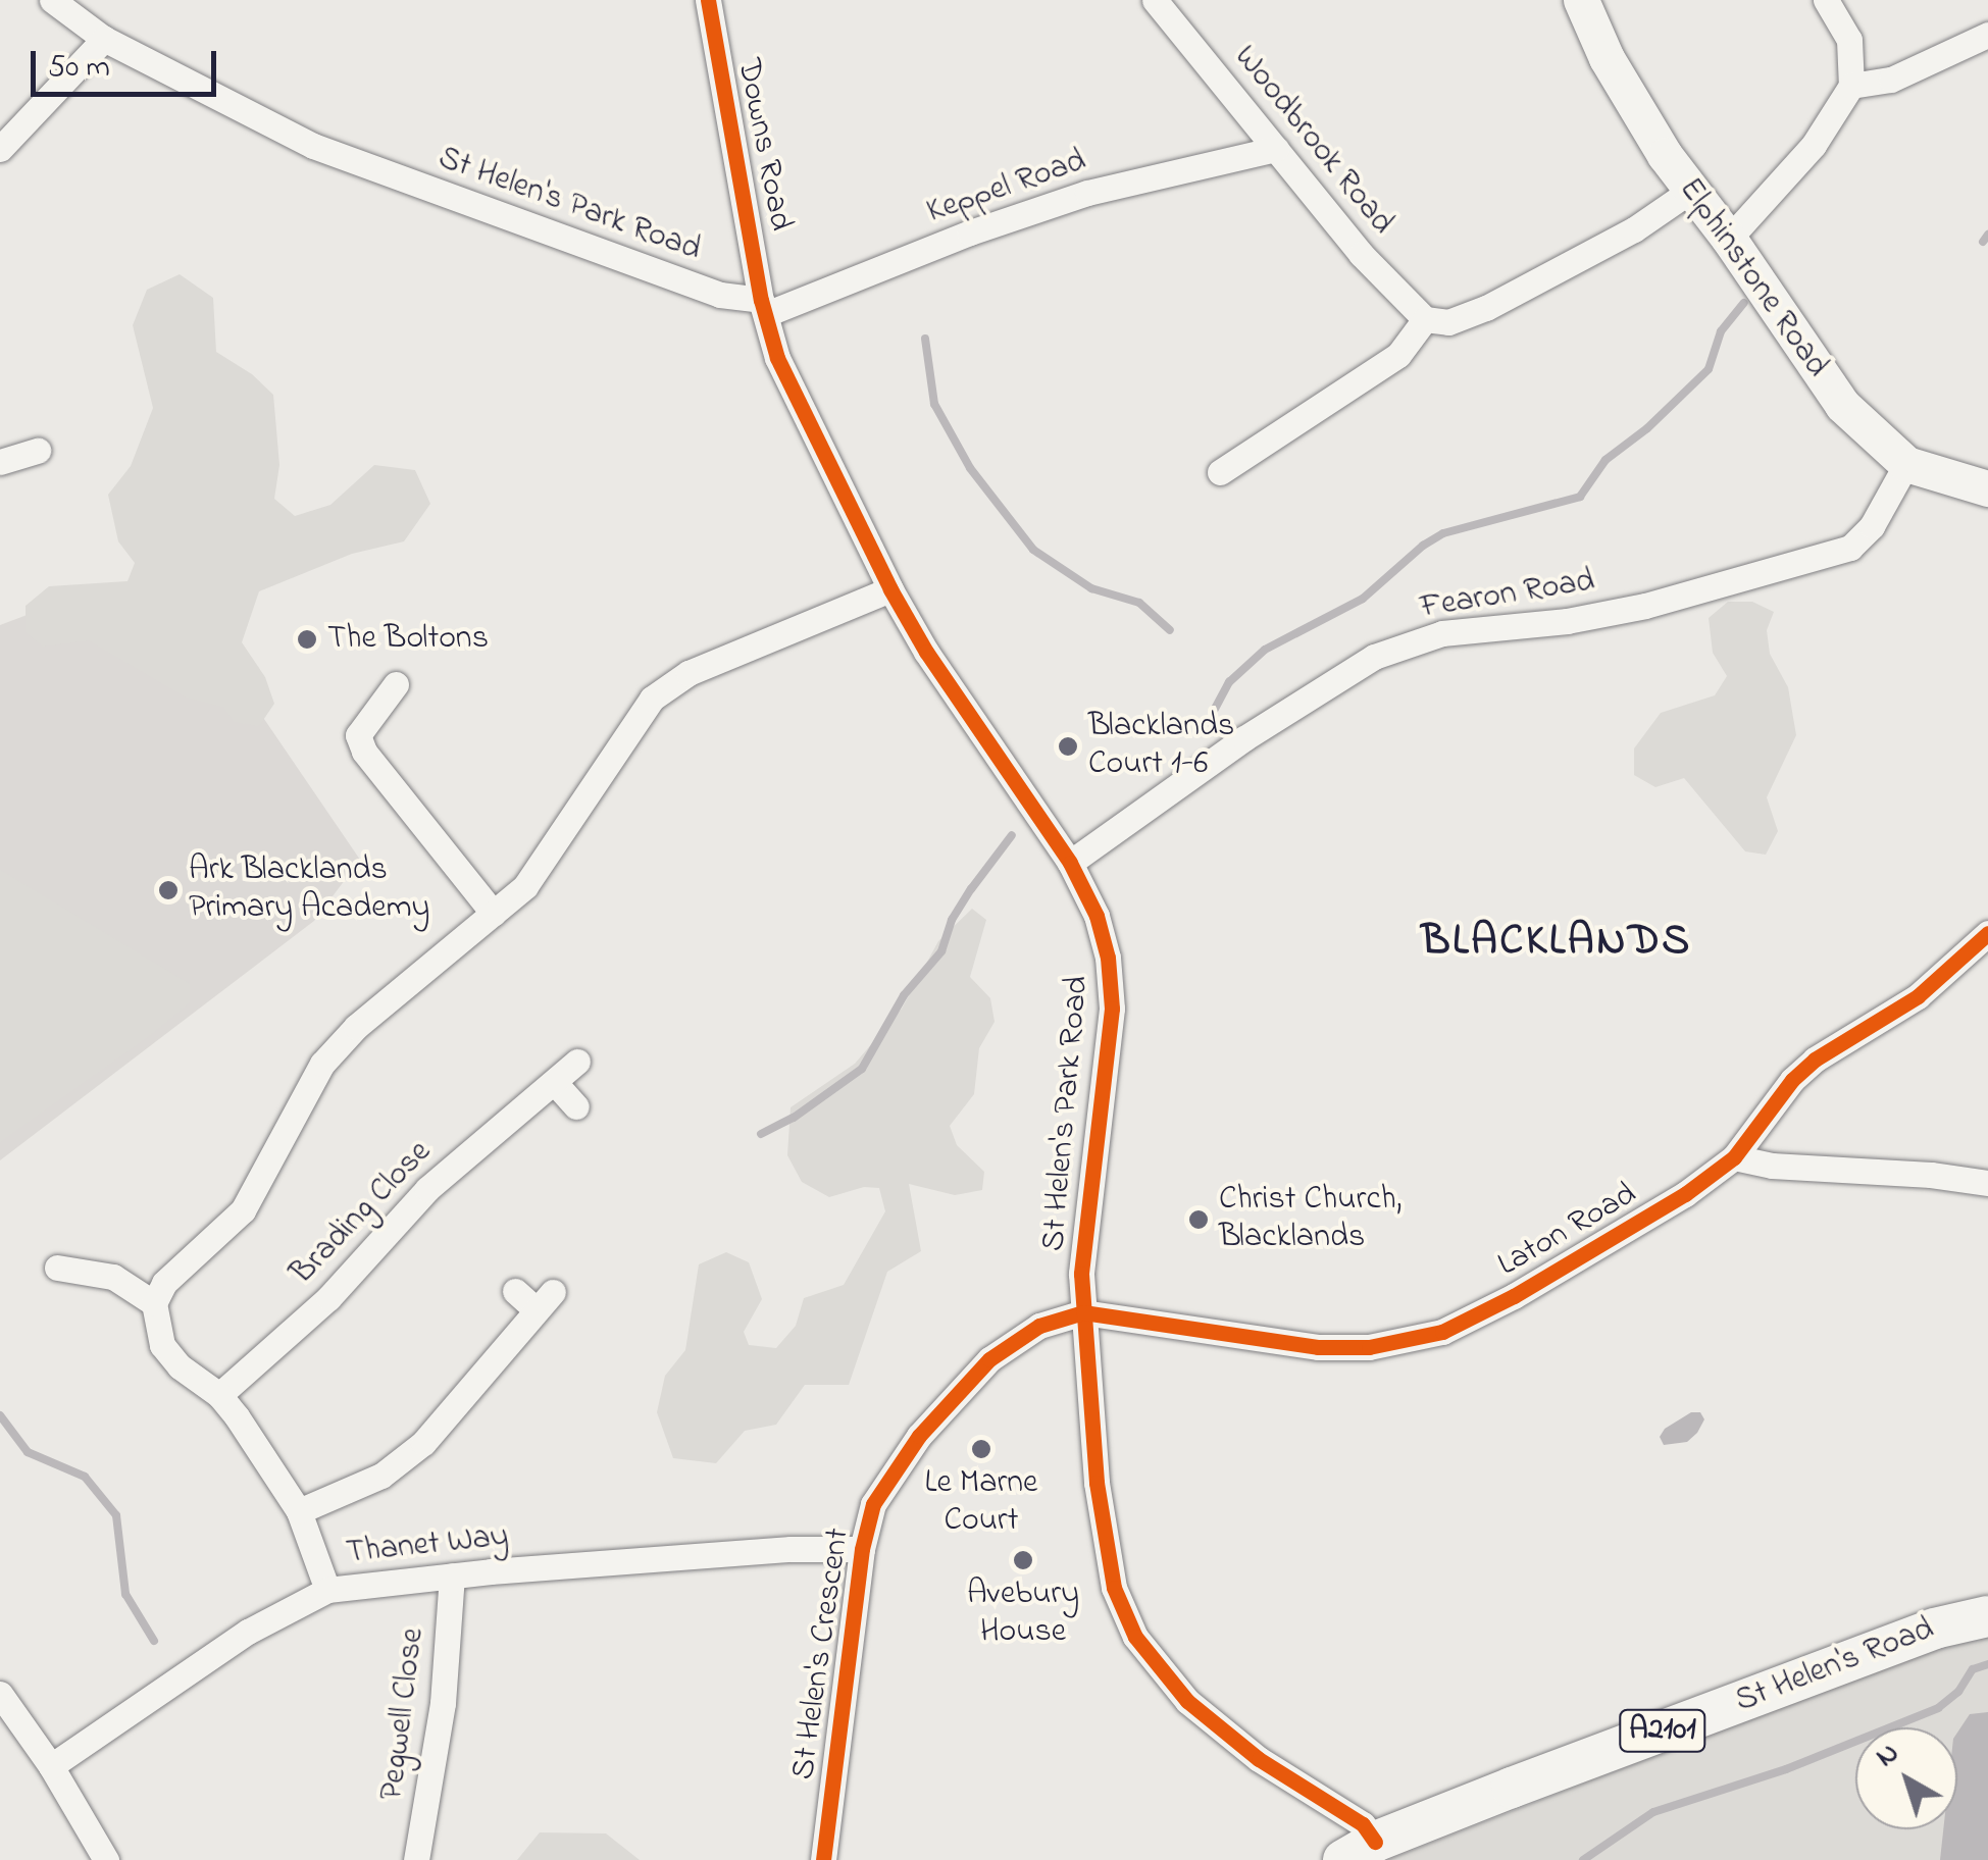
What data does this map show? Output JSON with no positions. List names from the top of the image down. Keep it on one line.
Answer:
{"streets":{"main road":["St Helen's Road","A2101"],"street":["Woodbrook Road","Downs Road","Keppel Road","St Helen's Park Road","Elphinstone Road","Fearon Road","Brading Close","Laton Road","Thanet Way","St Helen's Crescent","Pegwell Close"]},"crossings":[["Woodbrook Road","Keppel Road"],["Downs Road","Keppel Road"],["Downs Road","St Helen's Park Road"],["Keppel Road","St Helen's Park Road"],["St Helen's Park Road","Fearon Road"],["St Helen's Park Road","Laton Road"],["St Helen's Park Road","St Helen's Crescent"],["St Helen's Park Road","St Helen's Road"],["Elphinstone Road","Fearon Road"],["Laton Road","St Helen's Crescent"],["Thanet Way","St Helen's Crescent"],["Thanet Way","Pegwell Close"]],"districts":["BLACKLANDS"],"places":["The Boltons","Blacklands Court 1-6","Ark Blacklands Primary Academy","Christ Church, Blacklands","Le Marne Court","Avebury House"],"scale_bar":"50 m","north":"top left"}
